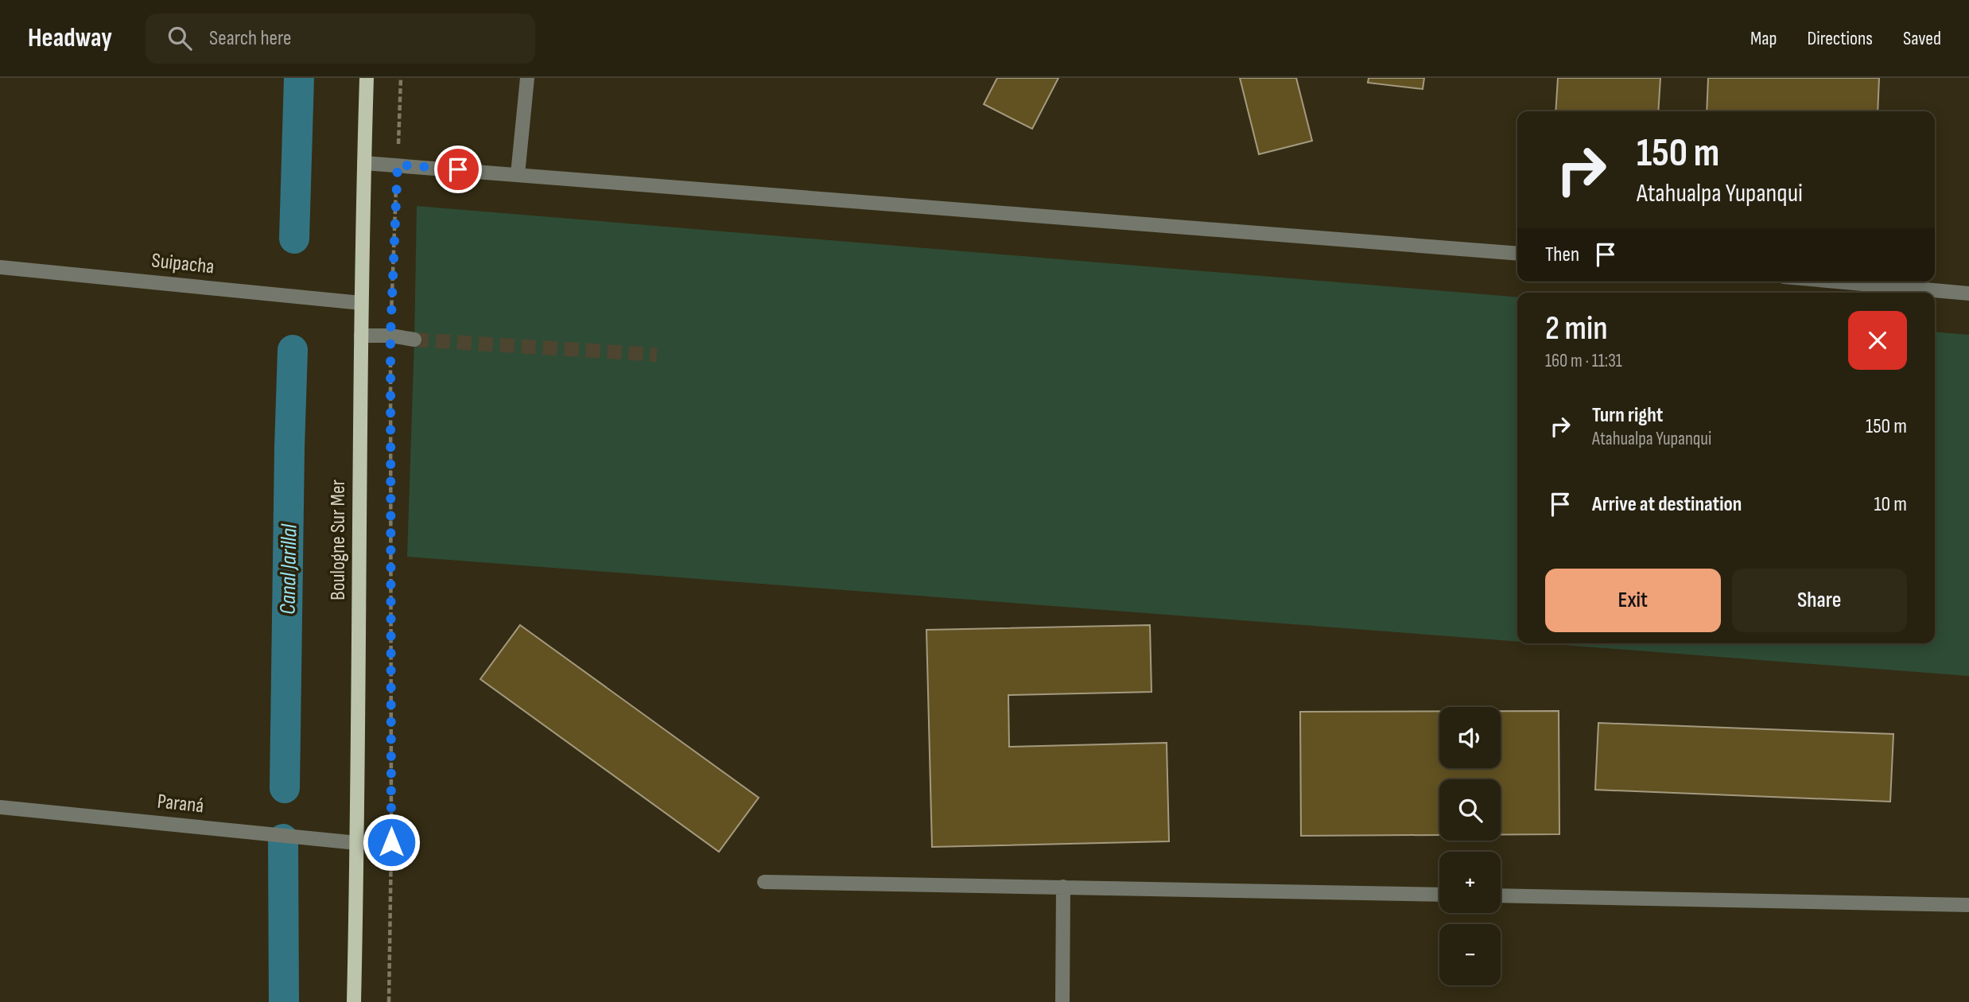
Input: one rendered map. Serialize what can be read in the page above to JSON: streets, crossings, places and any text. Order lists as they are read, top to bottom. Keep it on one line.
{"streets":{"main road":["Boulogne Sur Mer"],"street":["Suipacha","Paraná"]},"crossings":[["Suipacha","Boulogne Sur Mer"],["Boulogne Sur Mer","Paraná"]],"water":["Canal Jarillal"],"page":{"header":"Headway","search":"Search here","nav":["Map","Directions","Saved"],"turn":["150 m","Atahualpa Yupanqui"],"then":"Then","heading":["2 min","160 m · 11:31"],"list":[{"name":"Turn right","note":"Atahualpa Yupanqui","value":"150 m"},{"name":"Arrive at destination","value":"10 m"}],"buttons":["Exit","Share"],"map_buttons":["+","−"]}}
